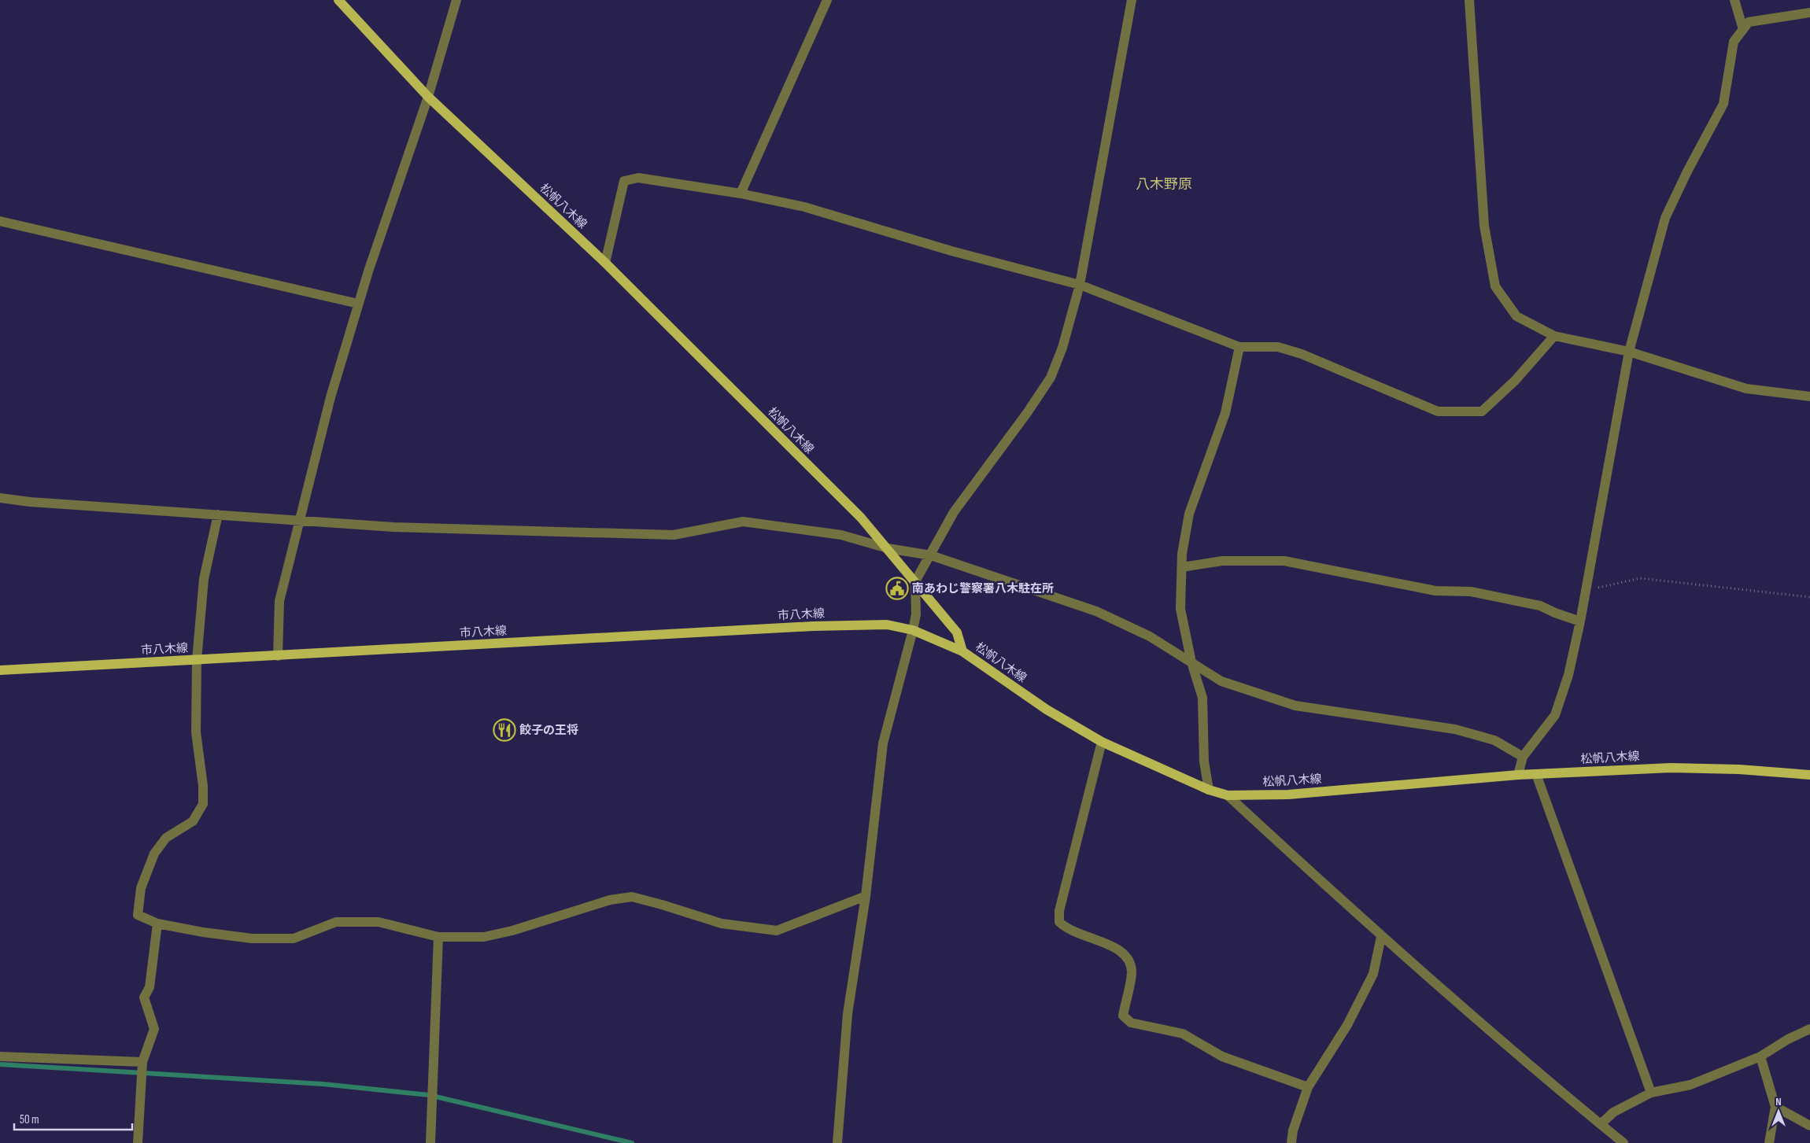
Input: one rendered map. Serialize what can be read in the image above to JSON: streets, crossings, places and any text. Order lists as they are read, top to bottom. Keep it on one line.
{"streets":{"main road":["松帆八木線","市八木線"]},"crossings":[["松帆八木線","市八木線"]],"districts":["八木野原"],"places":{"public building":["南あわじ警察署八木駐在所"],"restaurant":["餃子の王将"]},"scale_bar":"50 m","north":"top"}
